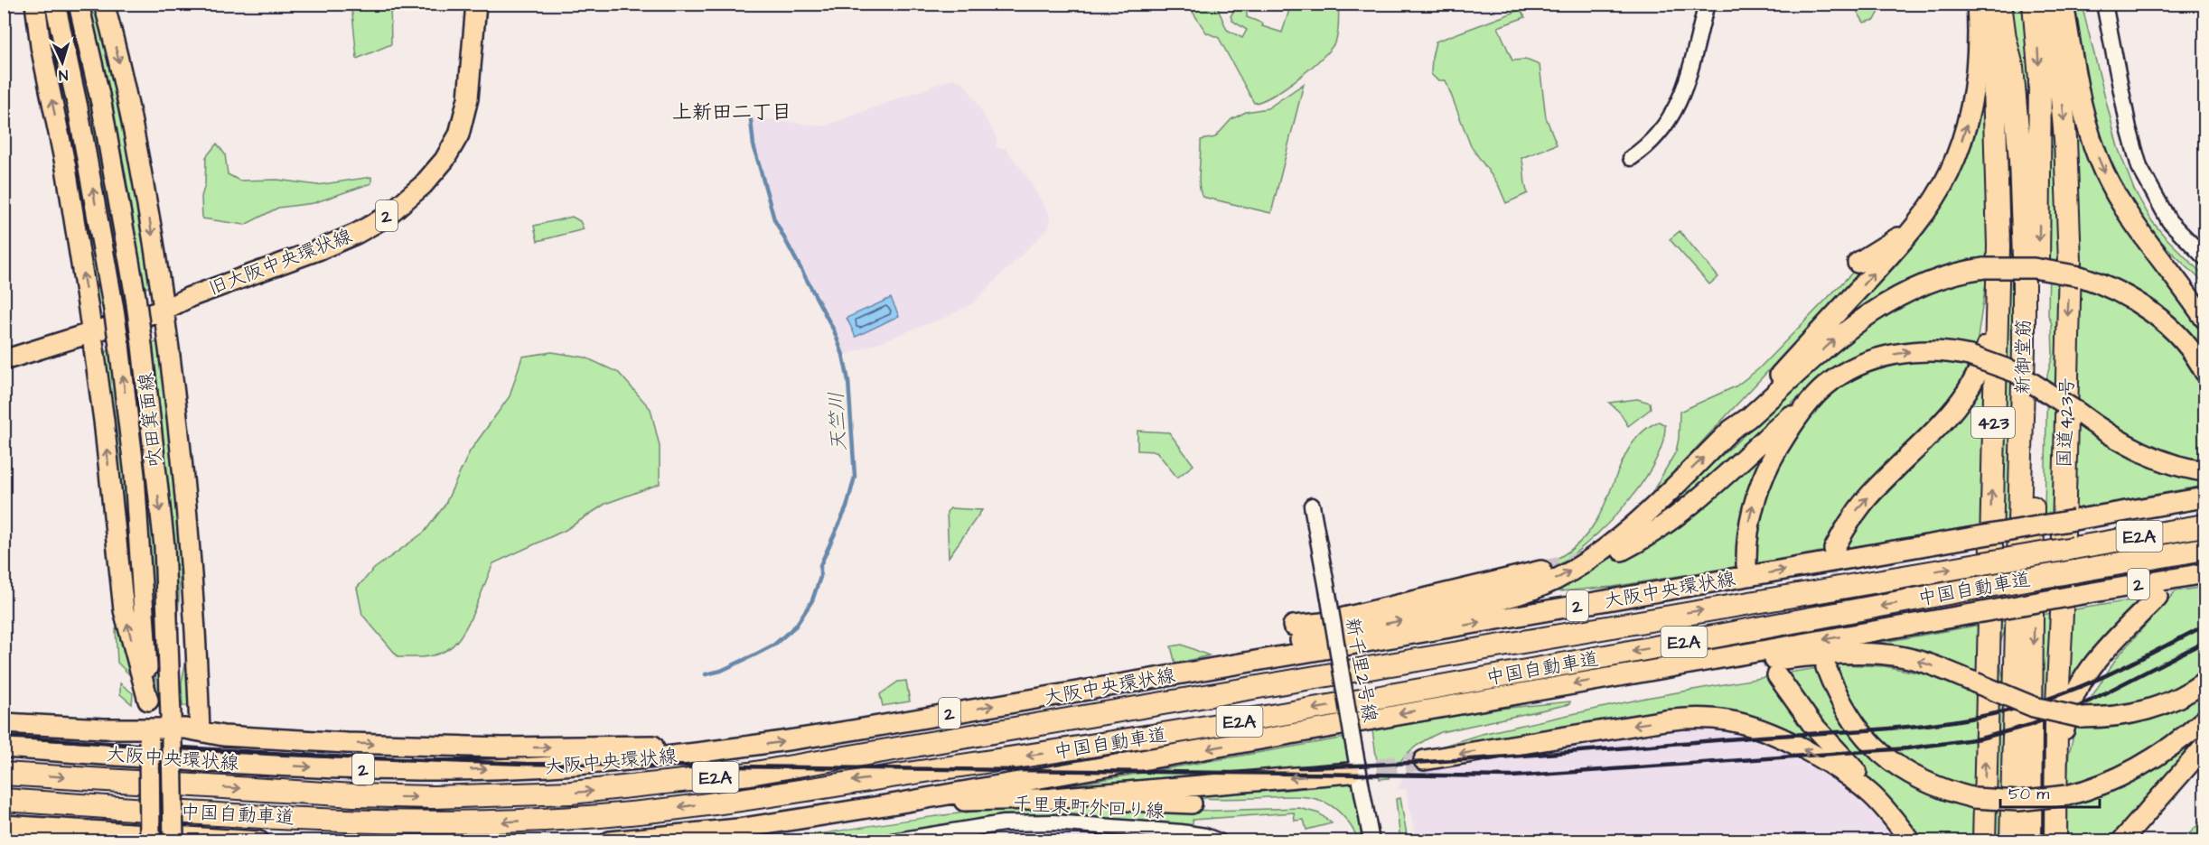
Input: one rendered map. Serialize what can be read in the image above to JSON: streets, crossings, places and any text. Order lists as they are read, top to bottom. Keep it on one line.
{"streets":{"highway":["新御堂筋","423","国道423号","E2A","中国自動車道"],"main road":["2","旧大阪中央環状線","吹田箕面線","大阪中央環状線"],"street":["新千里2号線","千里東町外回り線"]},"districts":["上新田二丁目"],"water":["天竺川"],"scale_bar":"50 m","north":"bottom"}
